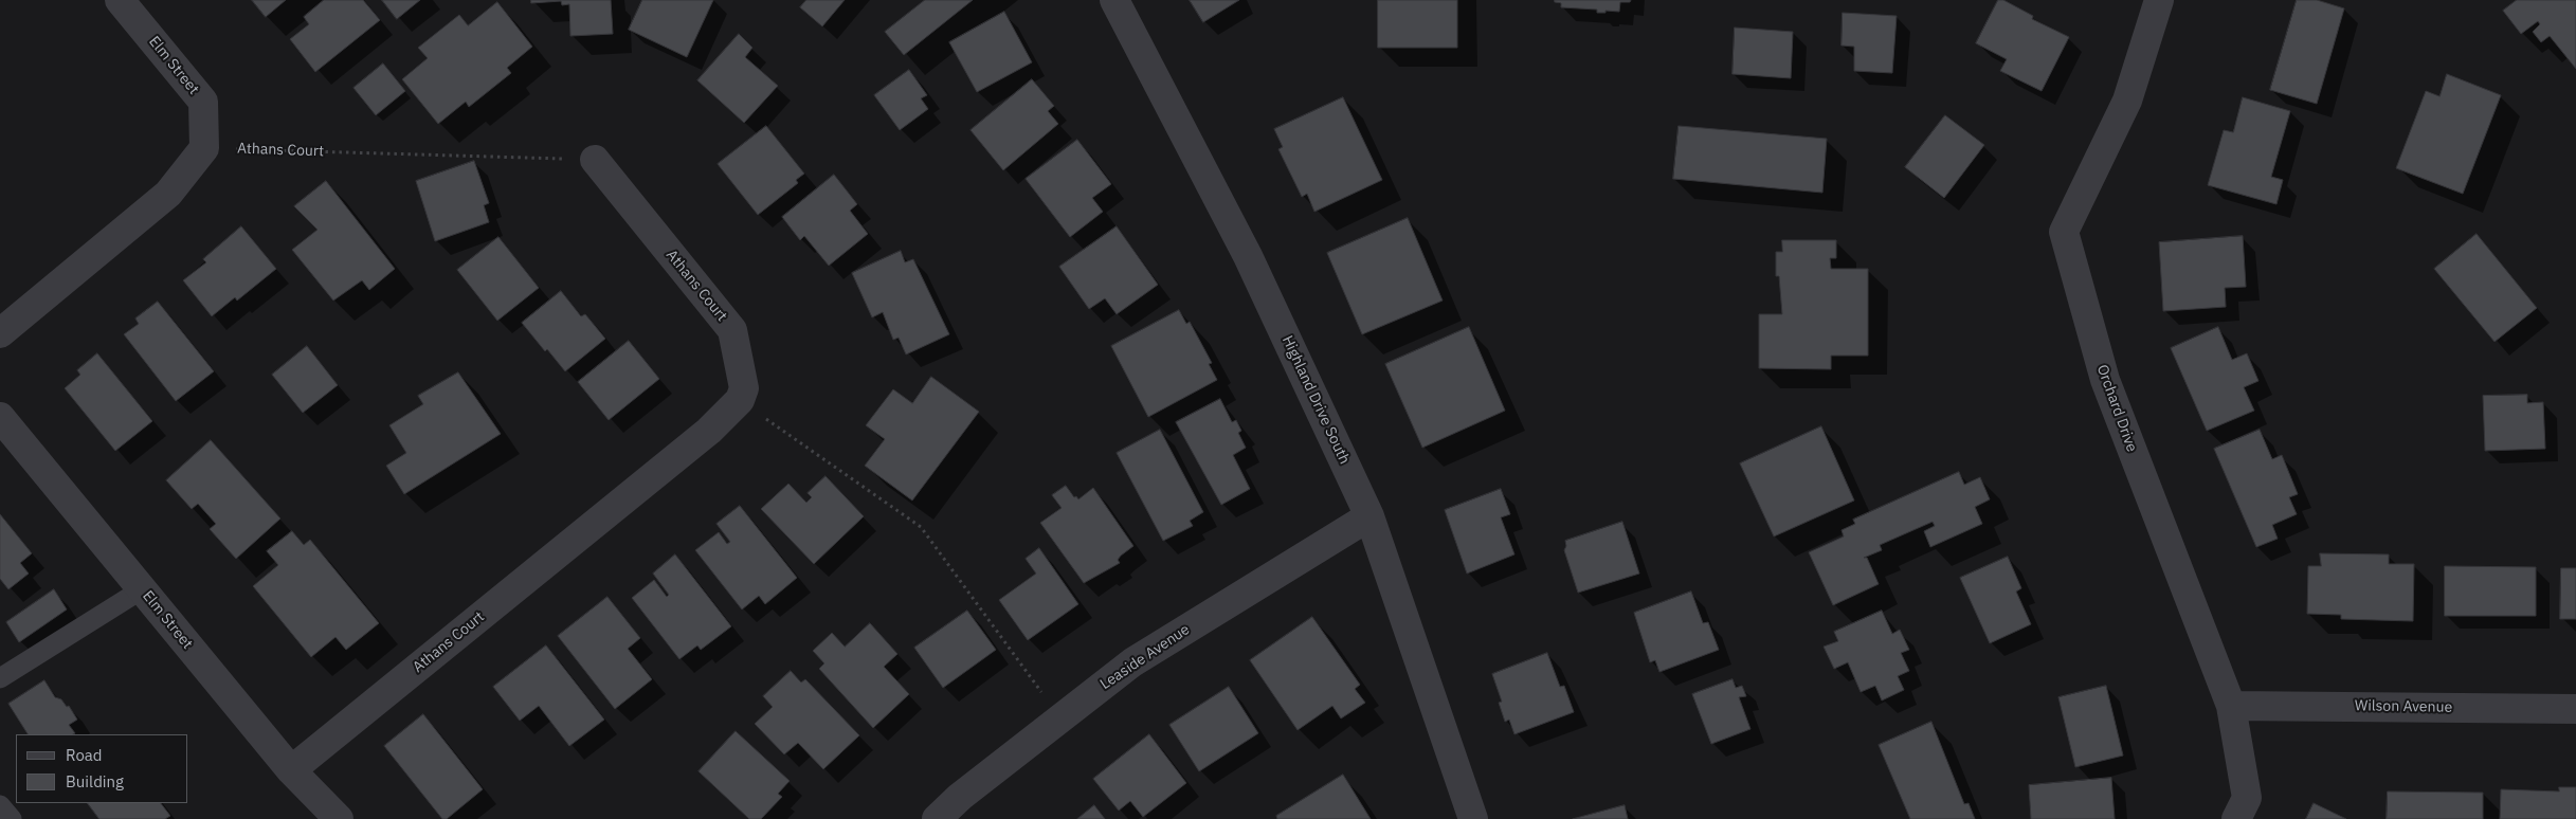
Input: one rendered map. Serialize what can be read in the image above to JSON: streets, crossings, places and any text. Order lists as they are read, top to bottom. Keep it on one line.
{"streets":{"street":["Elm Street","Athans Court","Highland Drive South","Orchard Drive","Leaside Avenue","Wilson Avenue"]},"crossings":[["Elm Street","Athans Court"],["Highland Drive South","Leaside Avenue"],["Orchard Drive","Wilson Avenue"]],"legend":["Road","Building"]}
